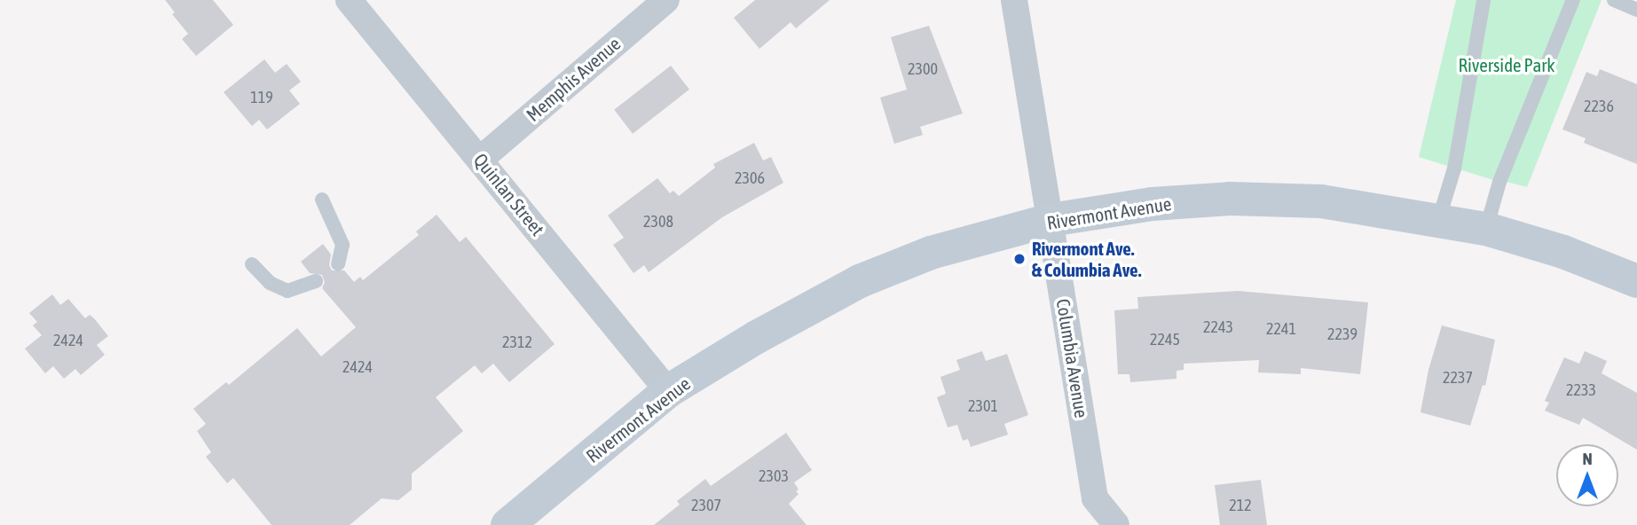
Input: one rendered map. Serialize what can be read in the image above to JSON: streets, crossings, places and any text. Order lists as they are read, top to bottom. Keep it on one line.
{"streets":{"main road":["Rivermont Avenue"],"street":["Memphis Avenue","Quinlan Street","Columbia Avenue"]},"crossings":[["Memphis Avenue","Quinlan Street"],["Quinlan Street","Rivermont Avenue"],["Rivermont Avenue","Columbia Avenue"]],"parks":["Riverside Park"],"places":["Rivermont Ave. & Columbia Ave."],"house_numbers":["2300","119","2236","2306","2308","2243","2241","2239","2245","2424","2312","2424","2237","2233","2301","2303","2307","212"],"north":"top"}
